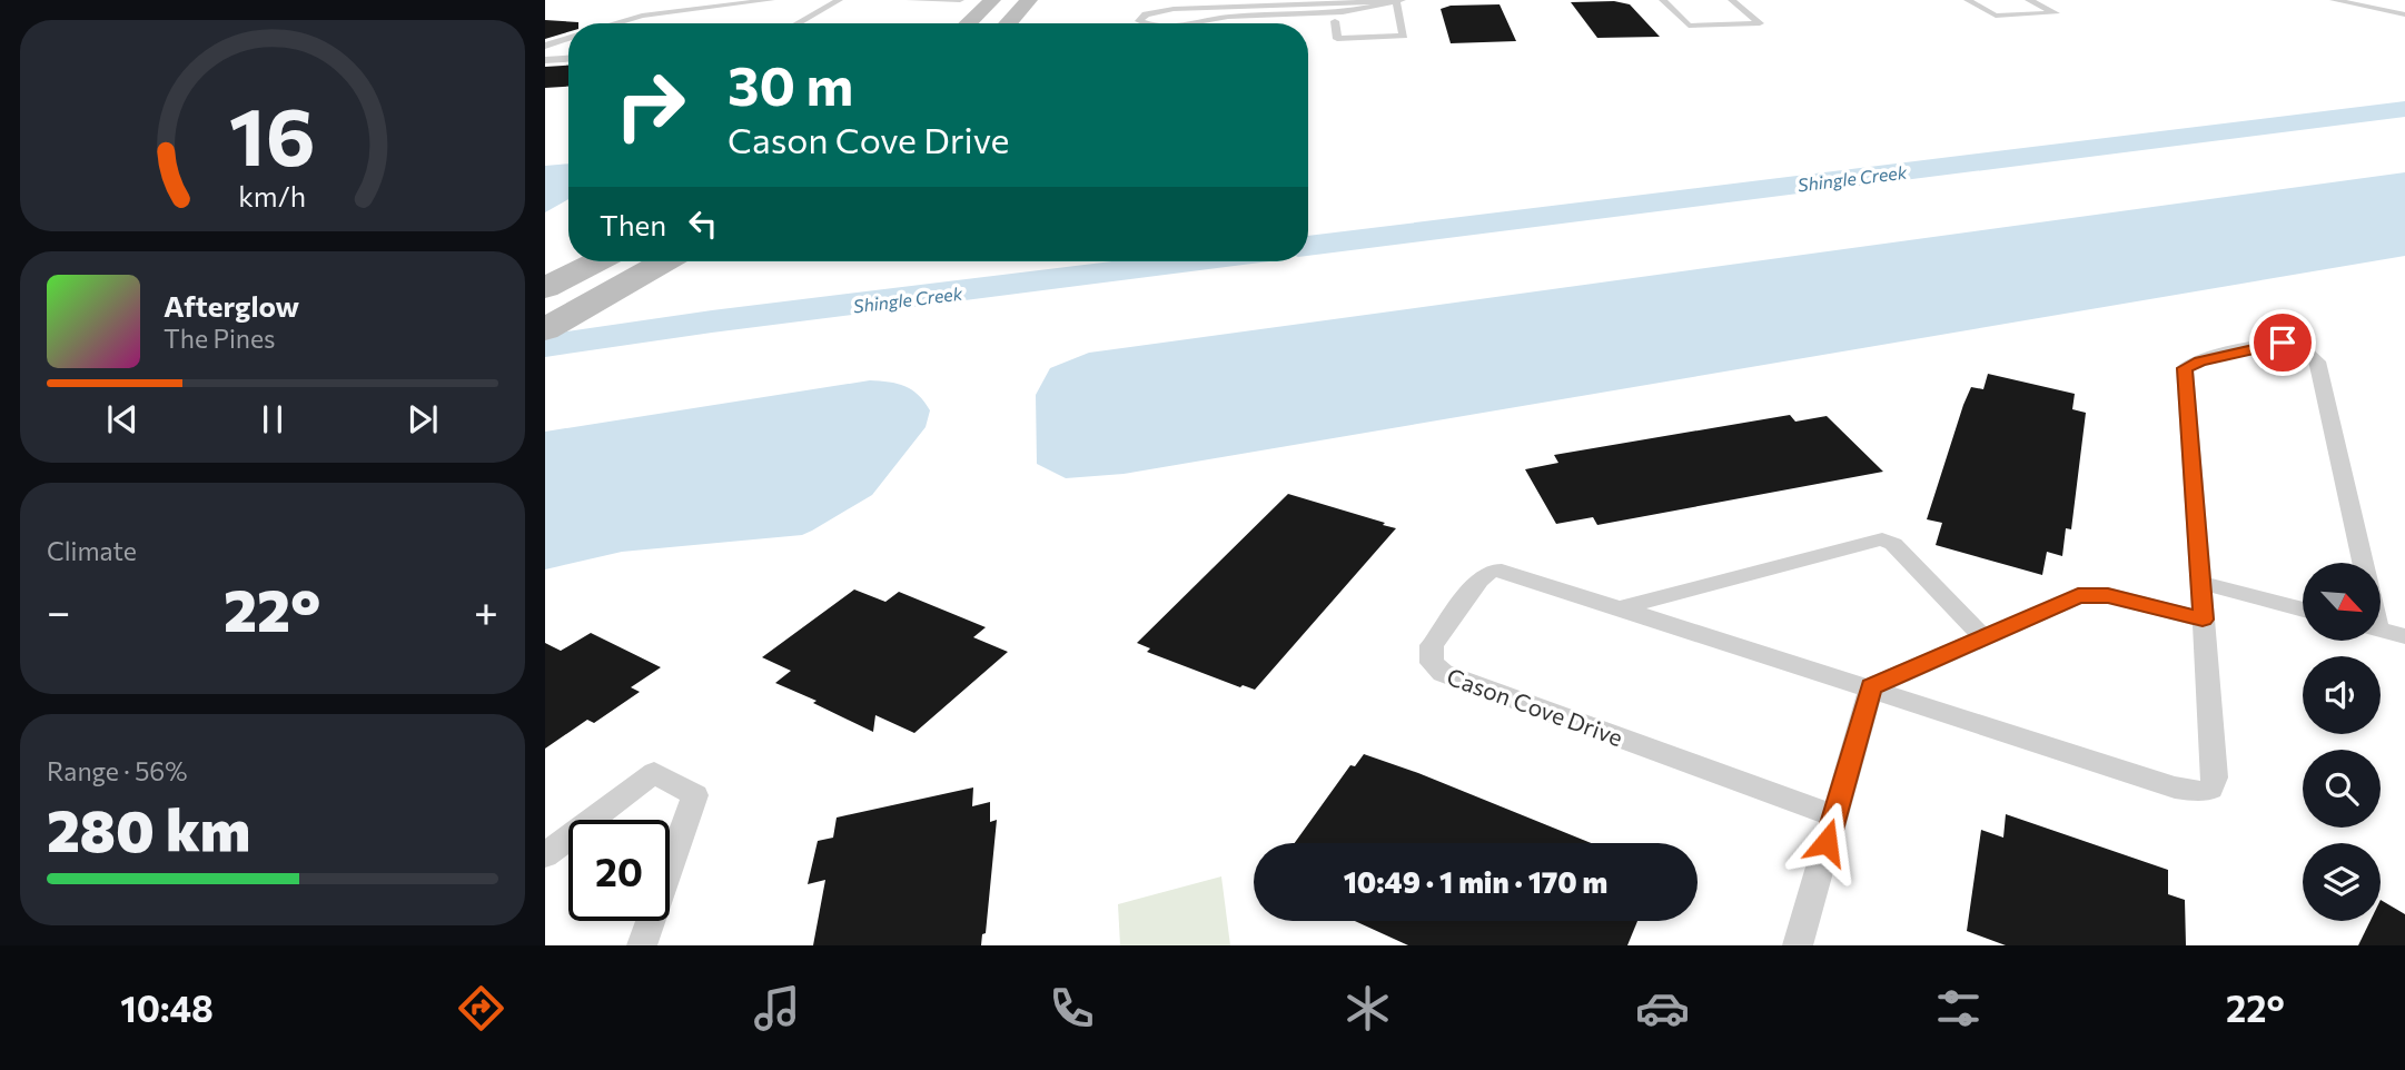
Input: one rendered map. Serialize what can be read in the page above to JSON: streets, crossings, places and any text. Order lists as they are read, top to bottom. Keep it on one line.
{"streets":{"lane":["Cason Cove Drive"]},"water":["Shingle Creek"],"north":"bottom right","page":{"turn":["30 m","Cason Cove Drive"],"then":"Then","song":["Afterglow","The Pines"],"tile":["Climate",["Range · 56%","280 km"]],"heat":["−","22°","+"],"limit":"20","trip":"10:49 · 1 min · 170 m","tabs":["10:48","22°"],"gauge":["16","km/h"]}}
